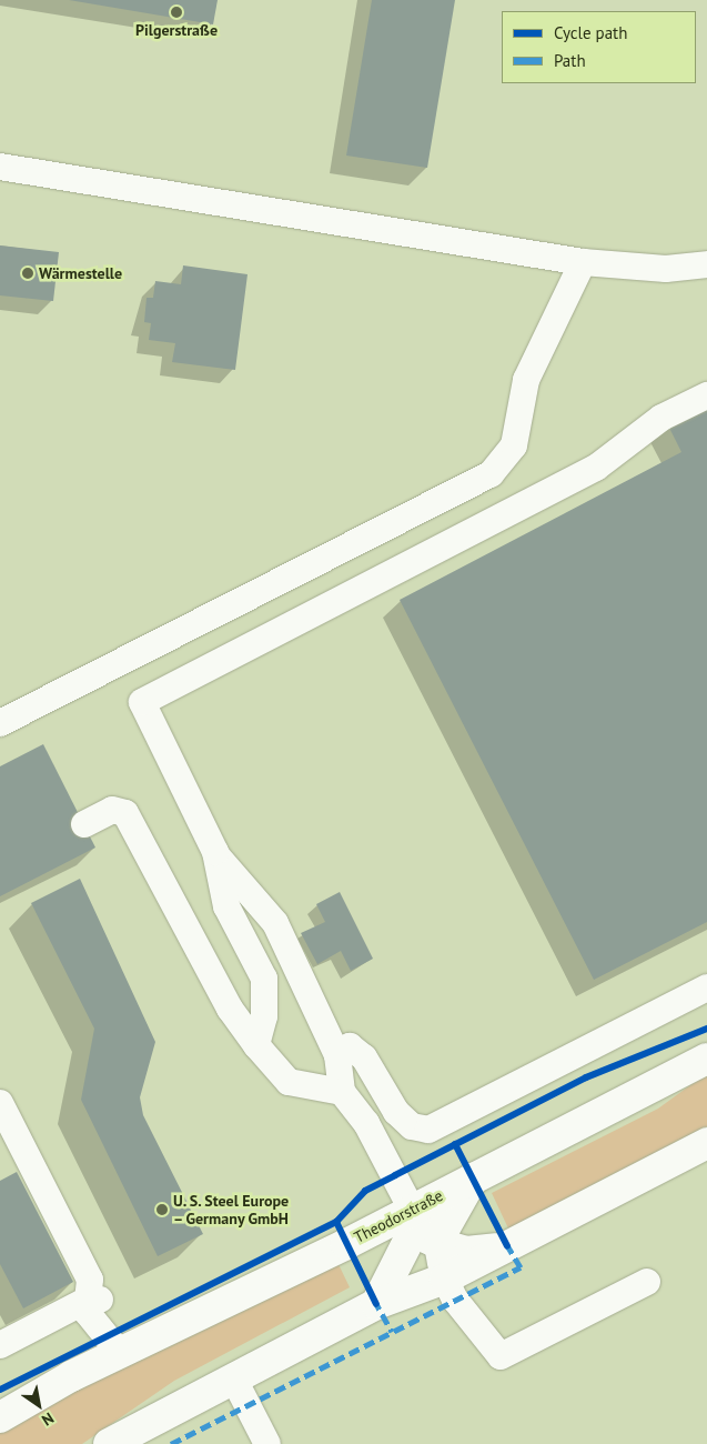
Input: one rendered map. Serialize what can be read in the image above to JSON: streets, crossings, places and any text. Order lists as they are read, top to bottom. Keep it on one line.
{"streets":{"main road":["Theodorstraße"]},"places":["Pilgerstraße","Wärmestelle","U. S. Steel Europe – Germany GmbH"],"legend":["Cycle path","Path"],"north":"bottom right"}
